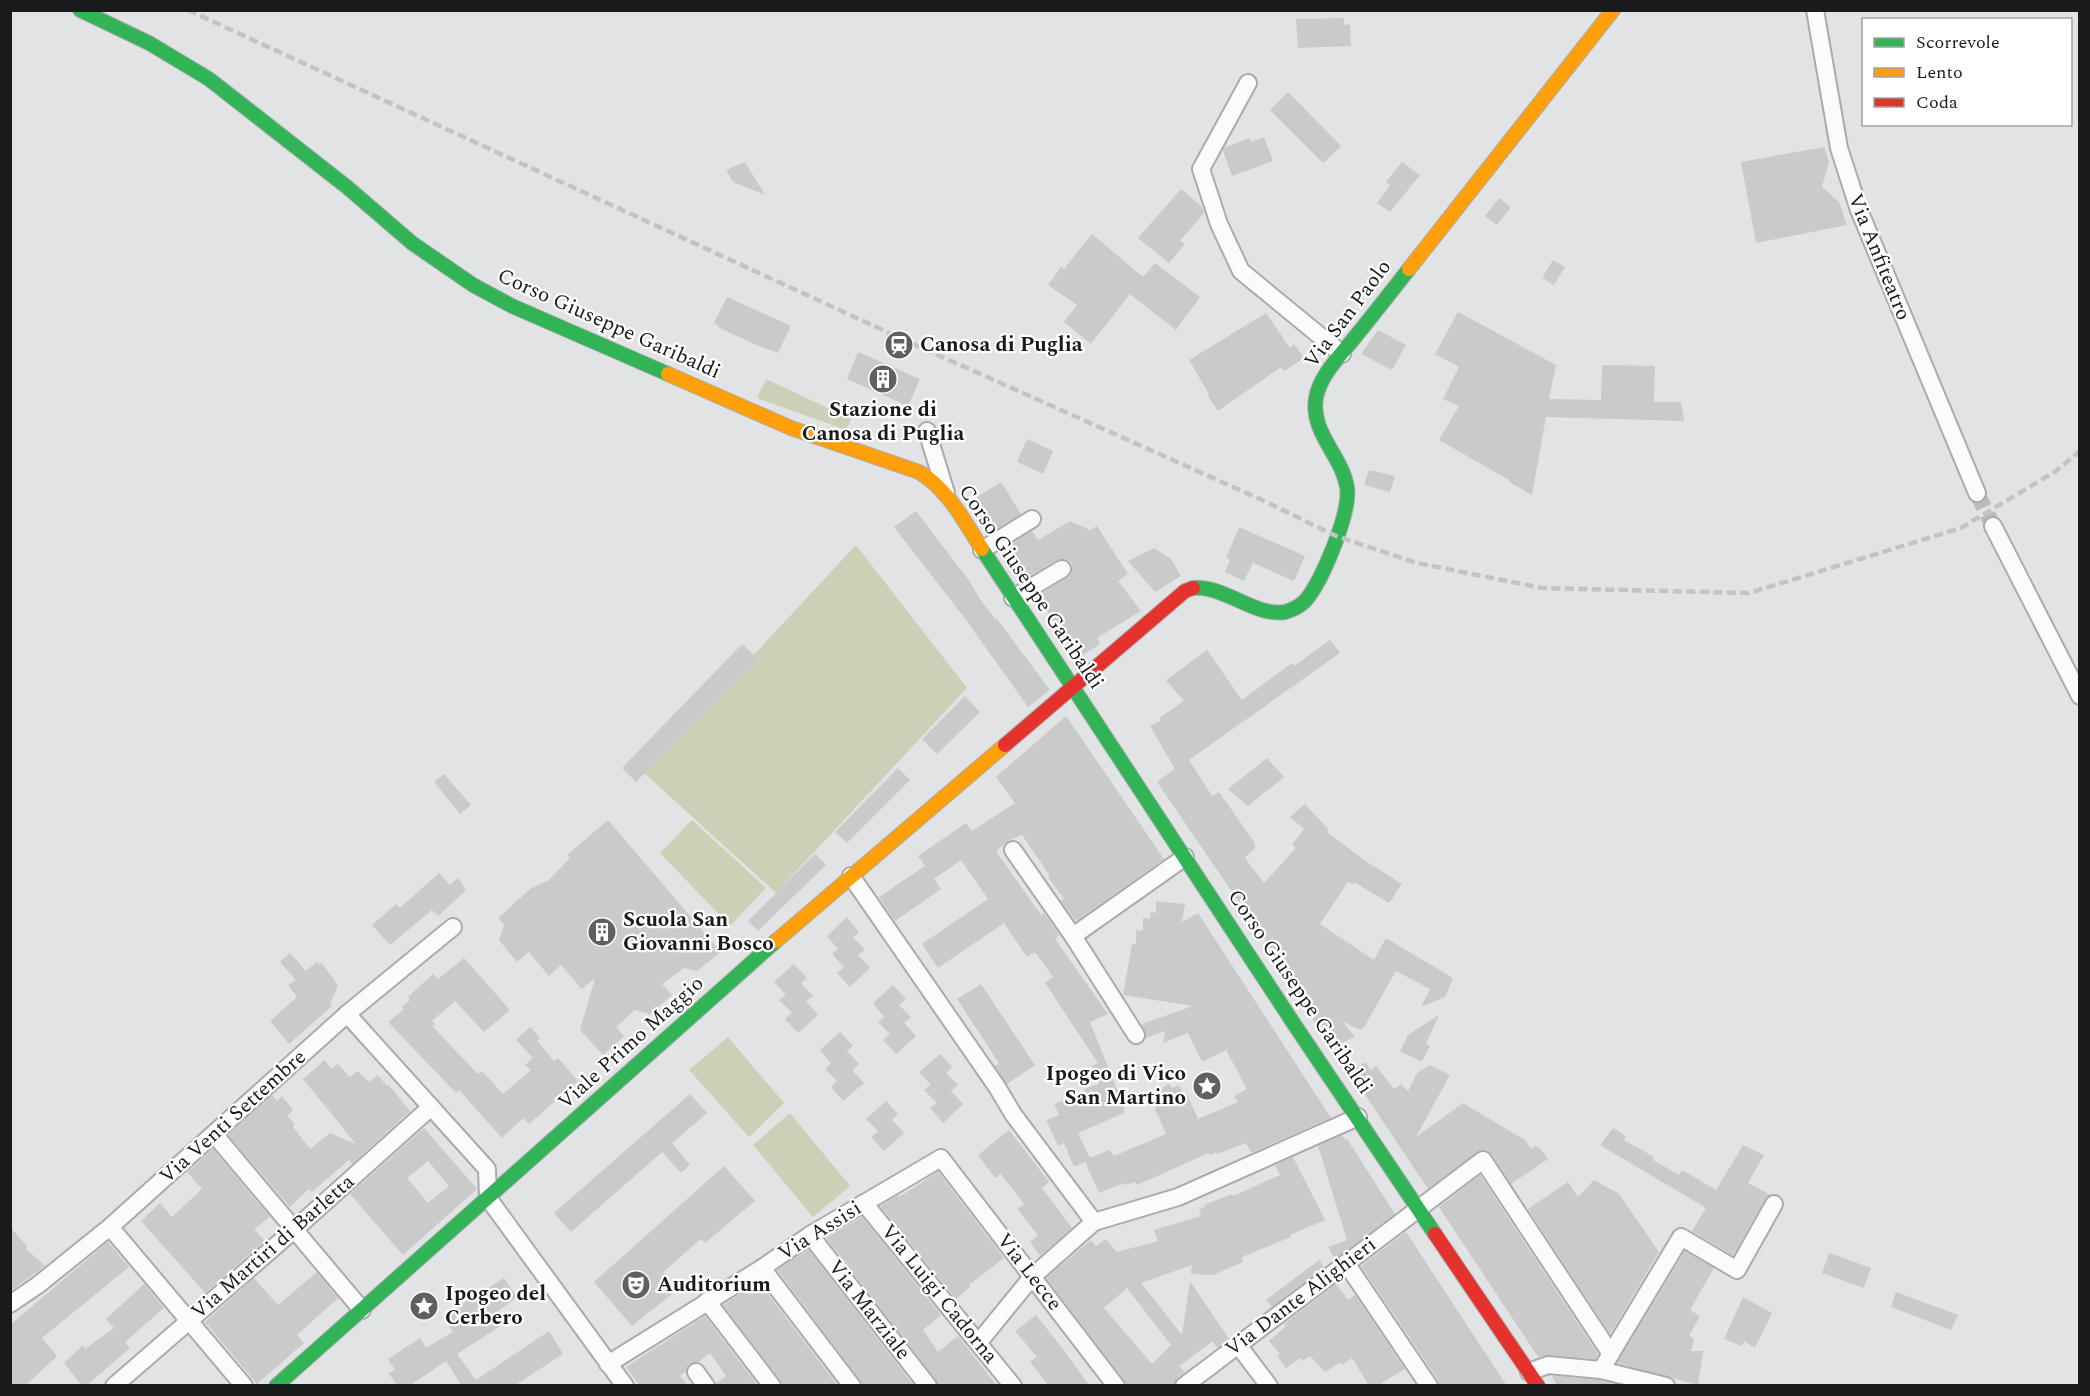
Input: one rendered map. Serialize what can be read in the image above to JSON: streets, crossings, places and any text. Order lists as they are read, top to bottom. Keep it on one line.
{"streets":{"street":["Via Anfiteatro","Via San Paolo","Corso Giuseppe Garibaldi","Viale Primo Maggio","Via Venti Settembre","Via Assisi","Via Martiri di Barletta","Via Lecce","Via Luigi Cadorna","Via Dante Alighieri","Via Marziale"]},"crossings":[["Via San Paolo","Corso Giuseppe Garibaldi"],["Via San Paolo","Viale Primo Maggio"],["Corso Giuseppe Garibaldi","Viale Primo Maggio"],["Corso Giuseppe Garibaldi","Via Dante Alighieri"],["Via Assisi","Via Lecce"],["Via Assisi","Via Luigi Cadorna"],["Via Assisi","Via Marziale"]],"places":{"station":["Canosa di Puglia"],"building":["Stazione di Canosa di Puglia","Scuola San Giovanni Bosco"],"place":["Ipogeo di Vico San Martino","Ipogeo del Cerbero"],"theatre":["Auditorium"]},"legend":["Scorrevole","Lento","Coda"]}
